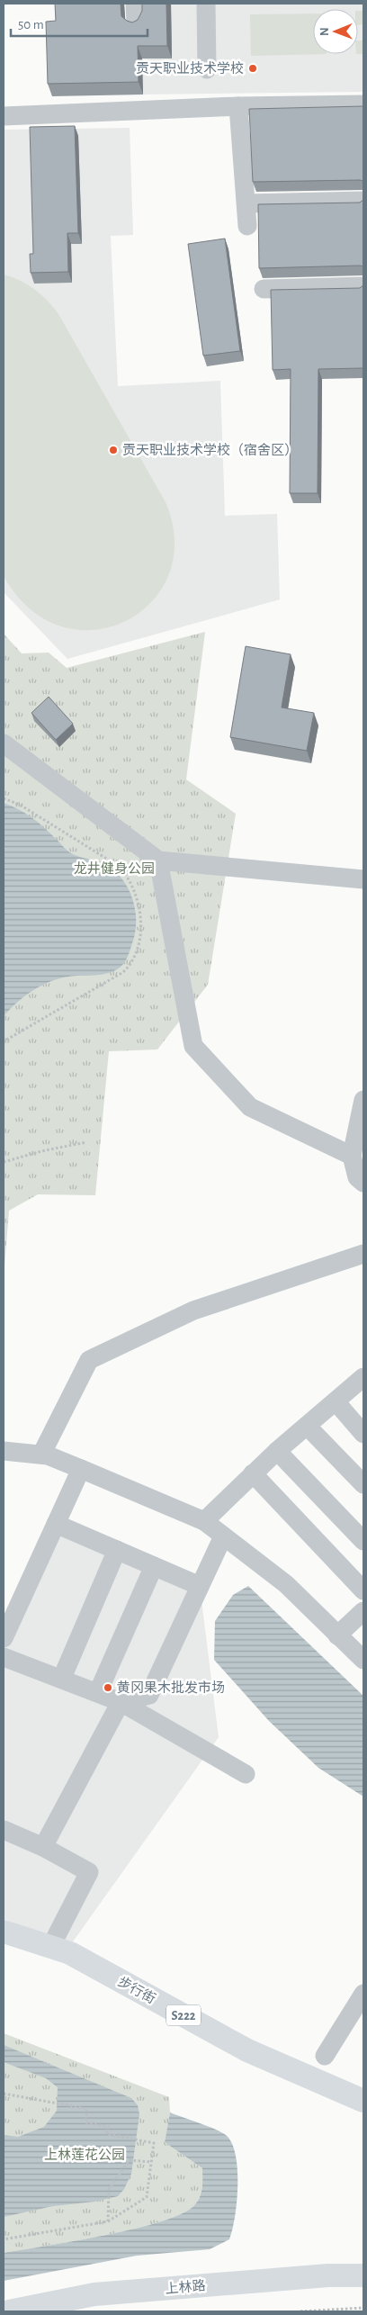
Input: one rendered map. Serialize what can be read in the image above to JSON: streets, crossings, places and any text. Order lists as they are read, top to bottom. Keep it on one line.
{"streets":{"main road":["步行街","S222","上林路"]},"parks":["龙井健身公园","上林莲花公园"],"places":["贡天职业技术学校","贡天职业技术学校（宿舍区）","黄冈果木批发市场"],"scale_bar":"50 m","north":"left"}
